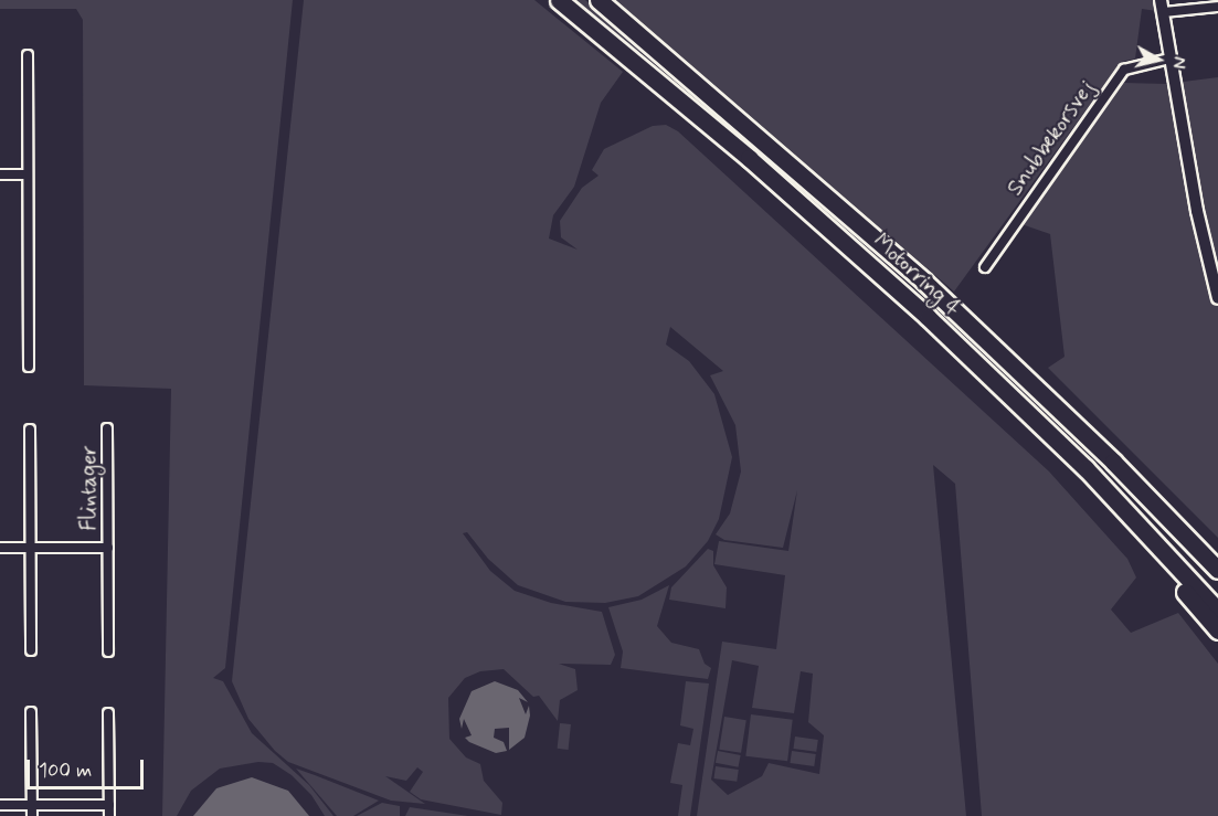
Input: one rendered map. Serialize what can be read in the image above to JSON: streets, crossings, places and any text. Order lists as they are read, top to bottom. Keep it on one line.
{"streets":{"highway":["Motorring 4"],"street":["Snubbekorsvej","Flintager"]},"scale_bar":"100 m","north":"right"}
